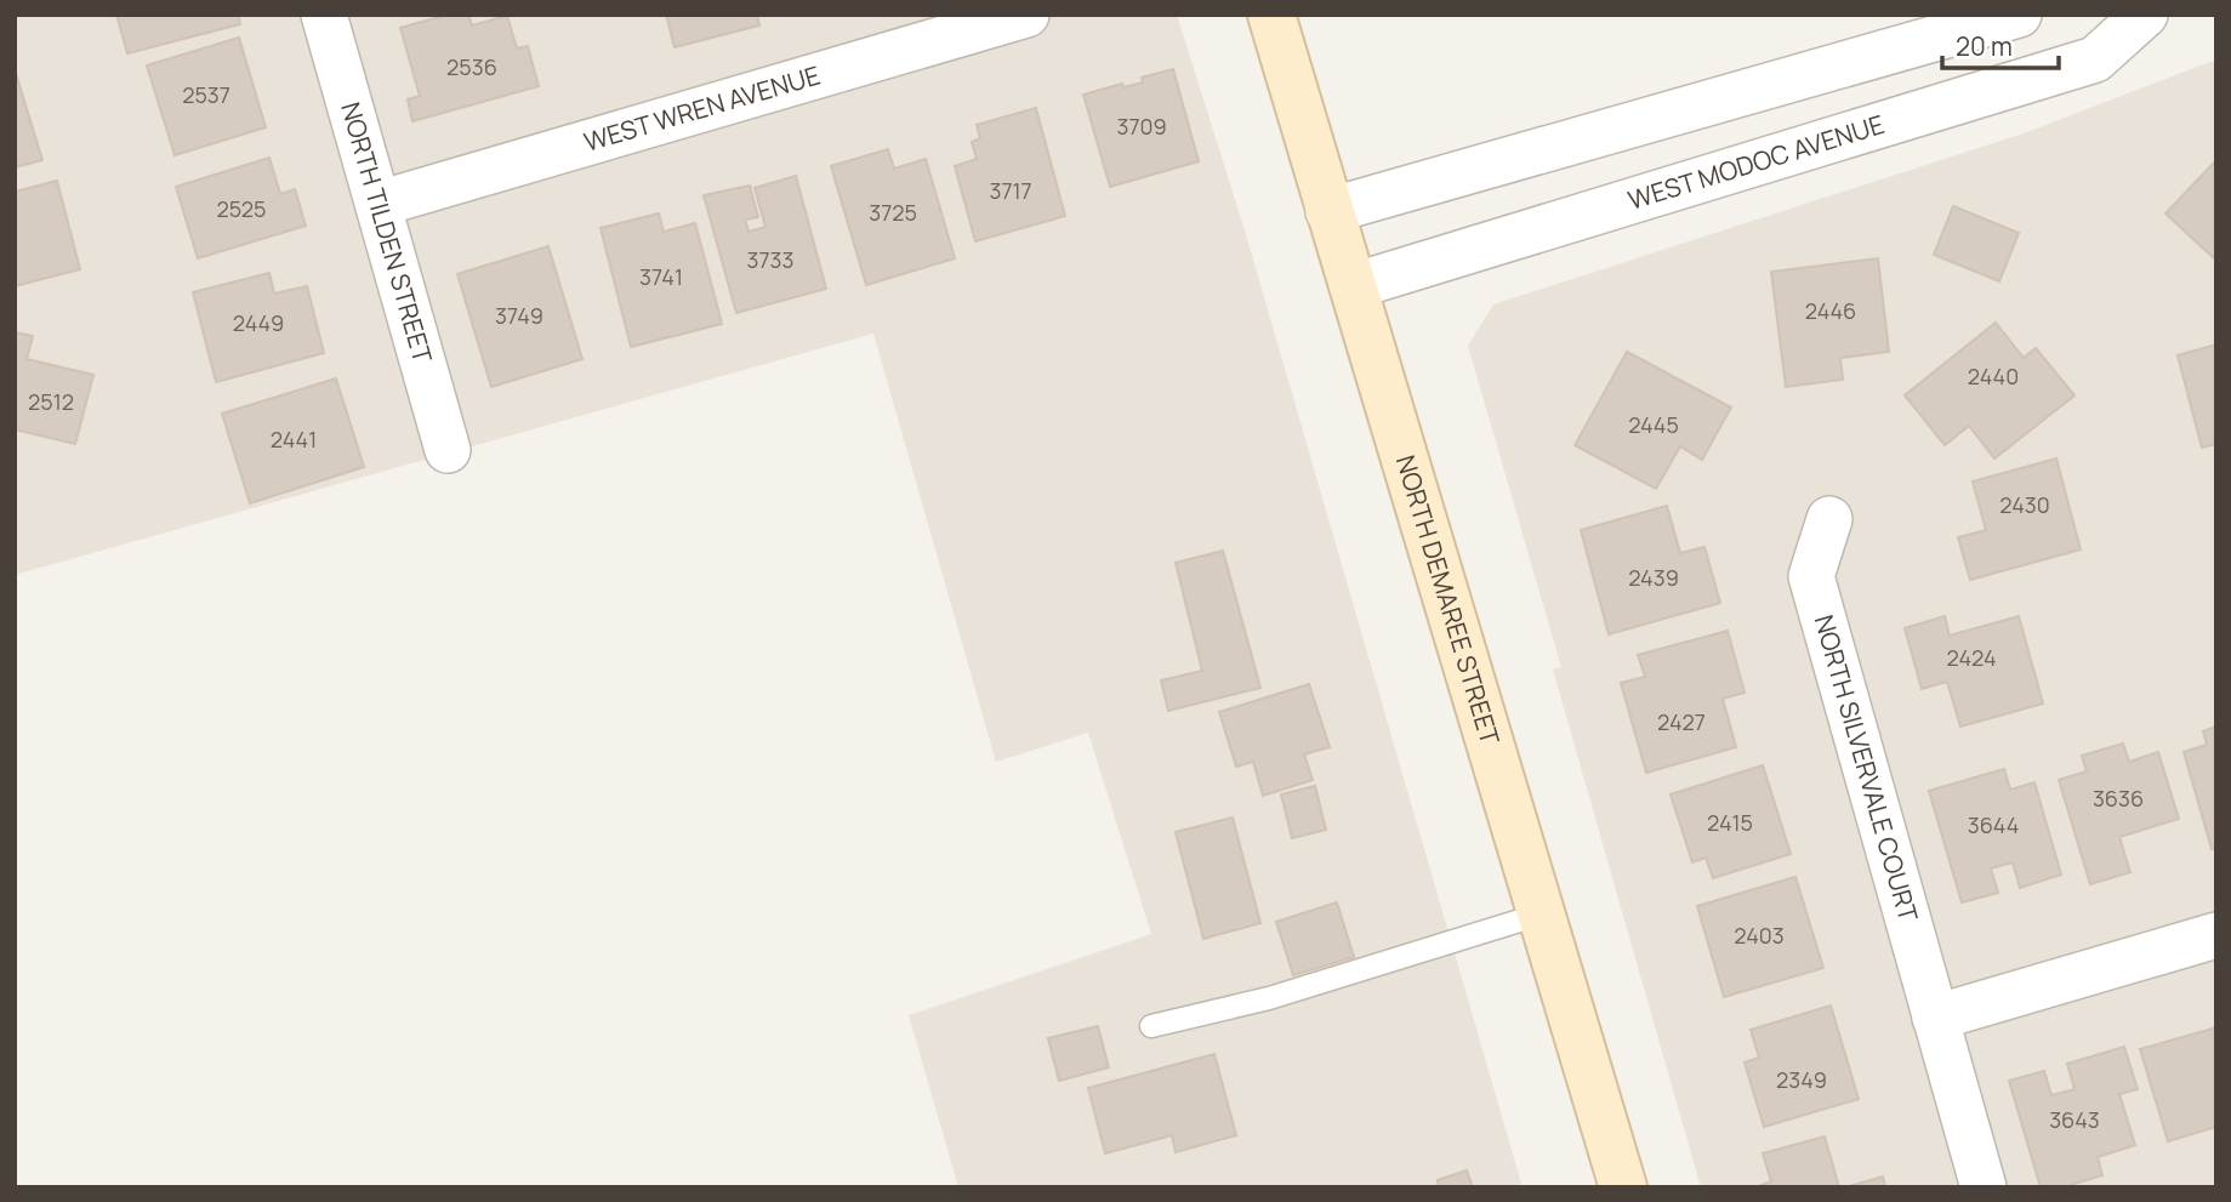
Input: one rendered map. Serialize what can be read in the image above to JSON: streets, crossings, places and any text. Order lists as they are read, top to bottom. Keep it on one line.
{"streets":{"main road":["NORTH DEMAREE STREET"],"street":["WEST WREN AVENUE","WEST MODOC AVENUE","NORTH TILDEN STREET","NORTH SILVERVALE COURT"]},"crossings":[["WEST WREN AVENUE","NORTH TILDEN STREET"],["WEST MODOC AVENUE","NORTH DEMAREE STREET"]],"house_numbers":["2536","2537","3709","3717","2525","3725","3733","3741","2446","3749","2449","2440","2512","2445","2441","2430","2439","2424","2427","3636","2415","3644","2403","2349","3643"],"scale_bar":"20 m"}
